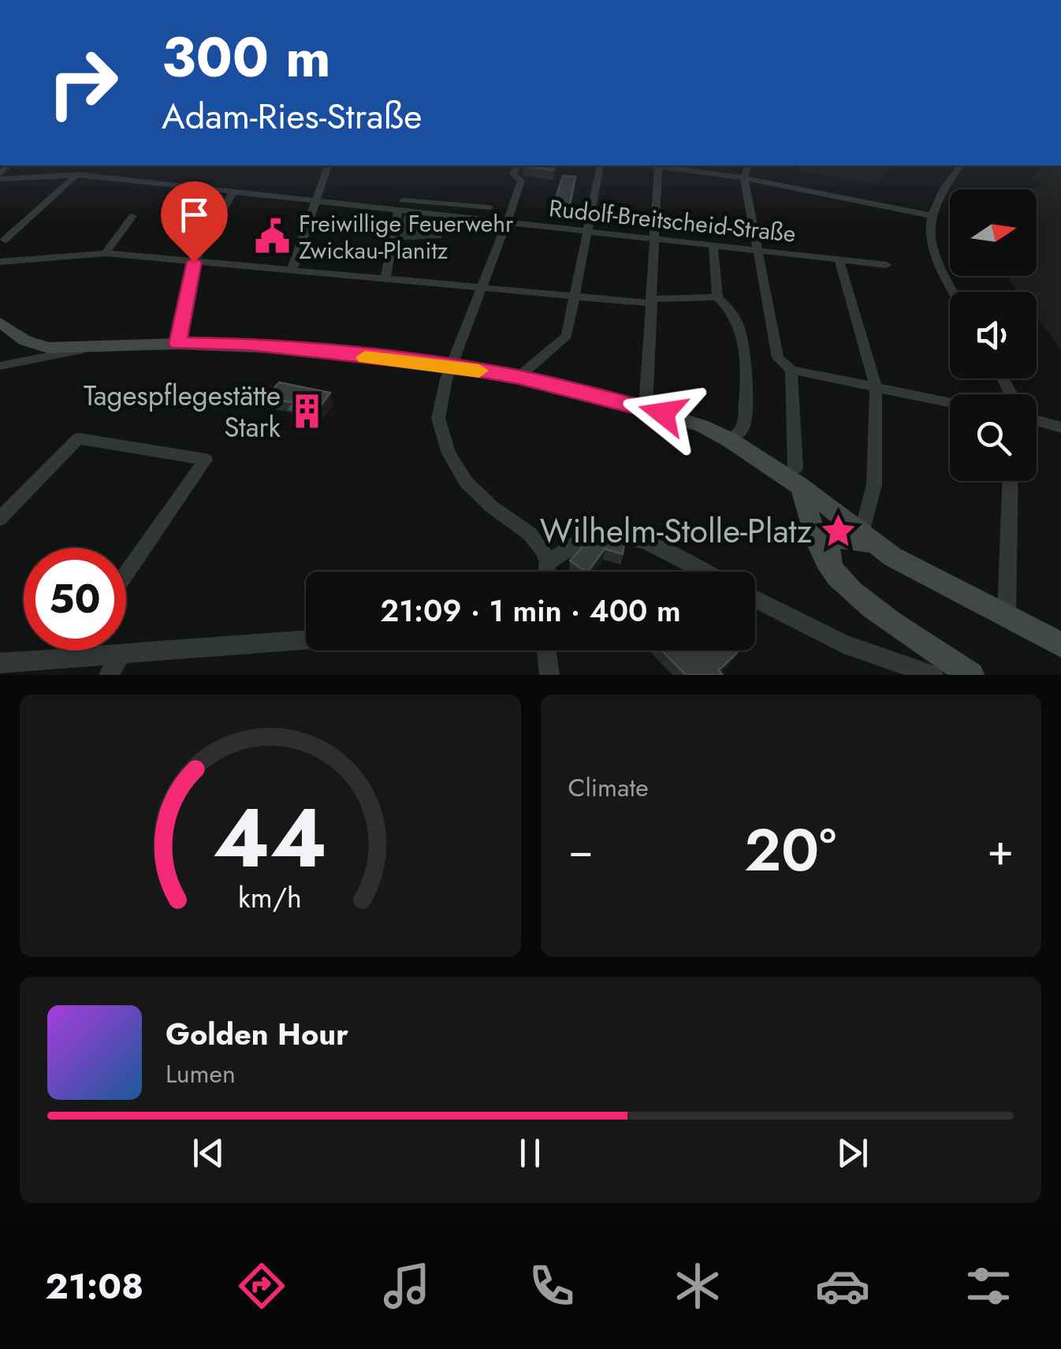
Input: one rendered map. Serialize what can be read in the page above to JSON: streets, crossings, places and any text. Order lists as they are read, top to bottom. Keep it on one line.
{"streets":{"street":["Rudolf-Breitscheid-Straße"]},"places":{"public building":["Freiwillige Feuerwehr Zwickau-Planitz"],"building":["Tagespflegestätte Stark"],"place":["Wilhelm-Stolle-Platz"]},"north":"right","page":{"turn":["300 m","Adam-Ries-Straße"],"limit":"50","trip":"21:09 · 1 min · 400 m","tile":"Climate","heat":["−","20°","+"],"song":["Golden Hour","Lumen"],"tabs":"21:08","gauge":["44","km/h"]}}
